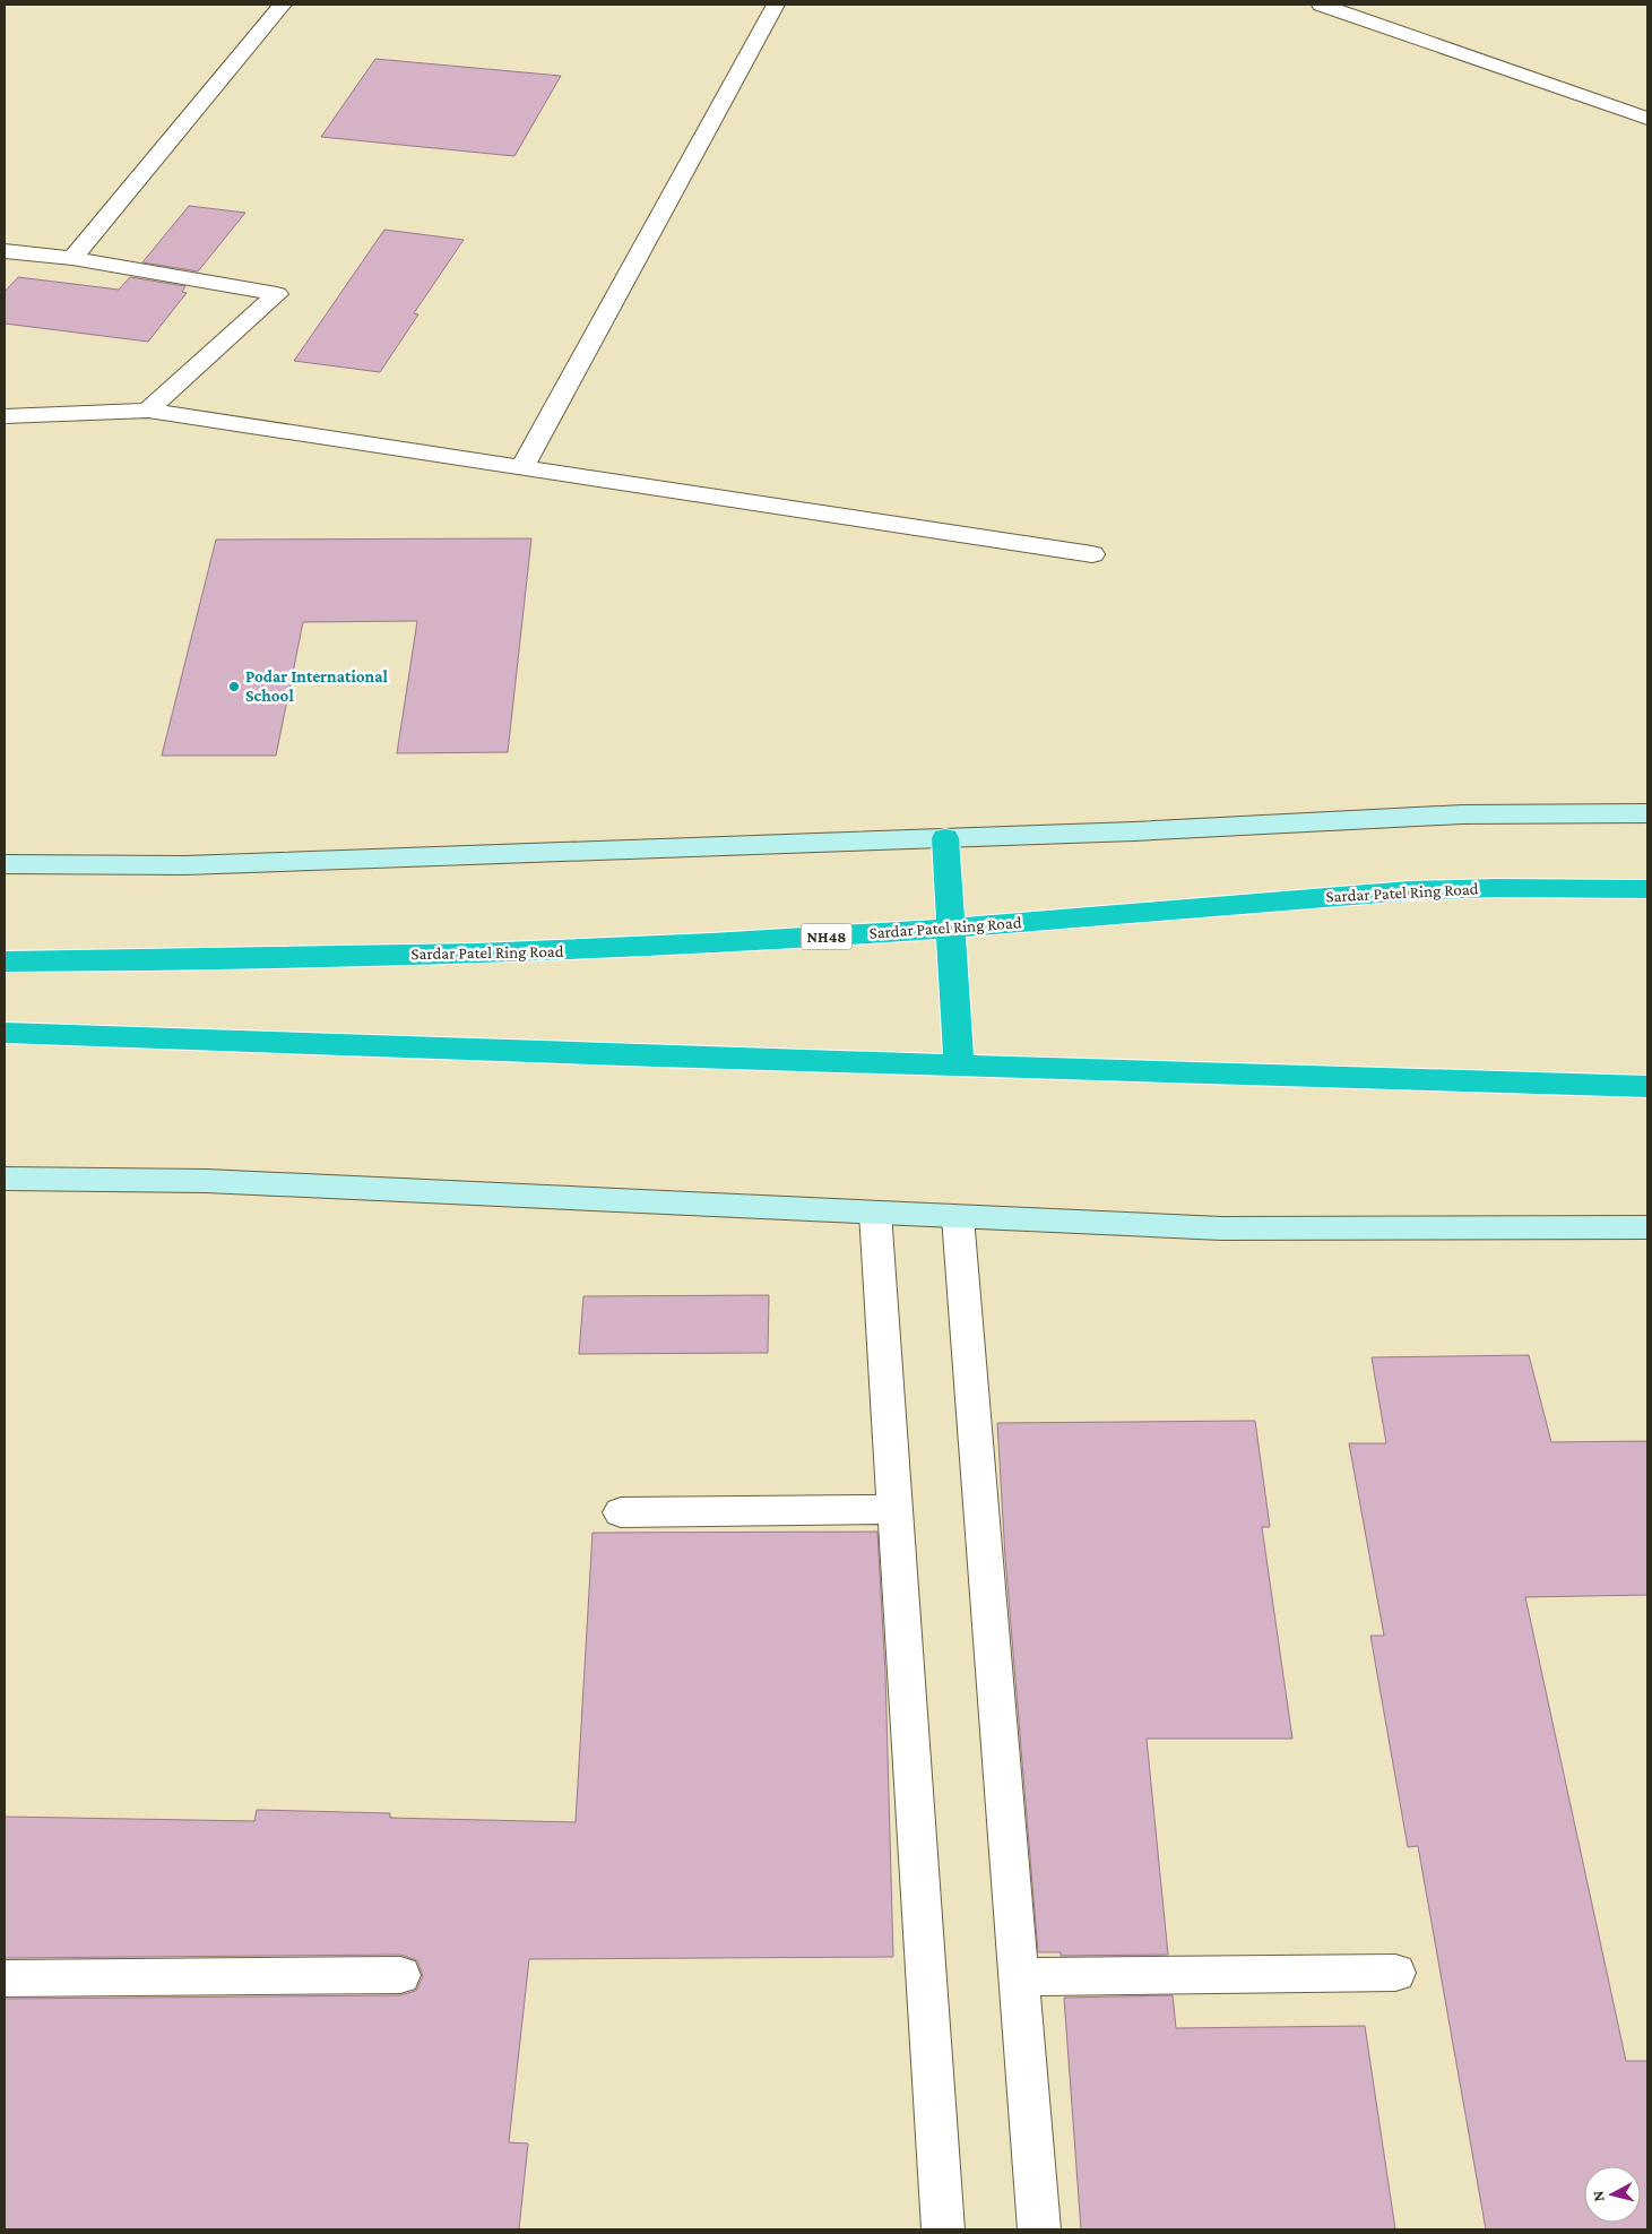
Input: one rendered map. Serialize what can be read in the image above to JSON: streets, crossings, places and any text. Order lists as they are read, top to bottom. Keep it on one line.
{"streets":{"highway":["Sardar Patel Ring Road","NH48"]},"places":["Podar International School"],"north":"left"}
